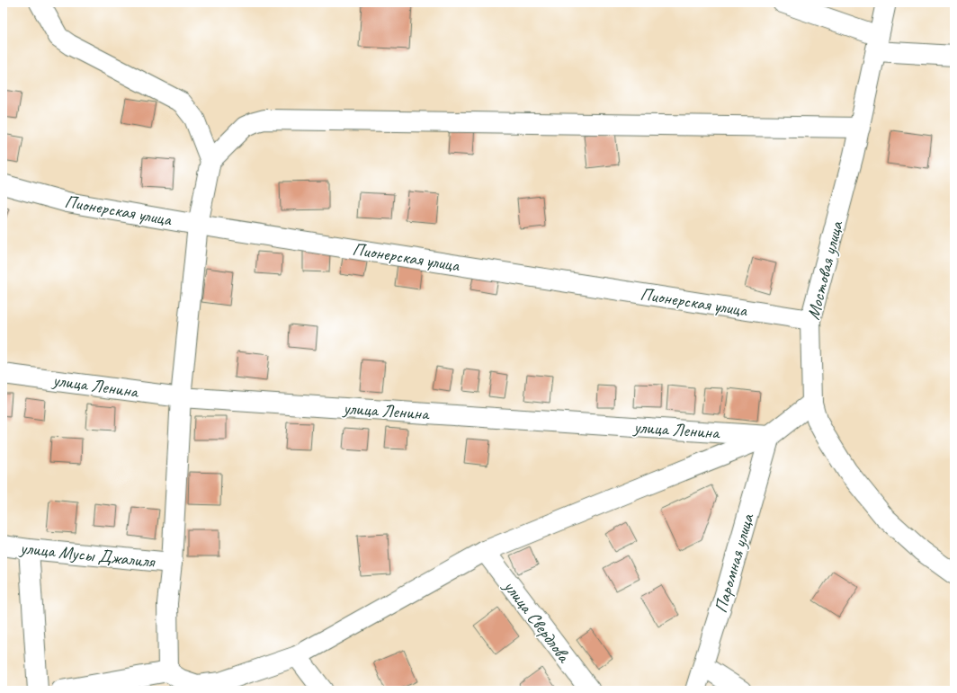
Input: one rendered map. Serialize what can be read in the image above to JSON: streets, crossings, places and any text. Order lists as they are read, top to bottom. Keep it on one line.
{"streets":{"street":["Пионерская улица","Мостовая улица","улица Ленина","улица Мусы Джалиля","Паромная улица","улица Свердлова"]},"crossings":[["Пионерская улица","Мостовая улица"],["улица Ленина","Паромная улица"]]}
